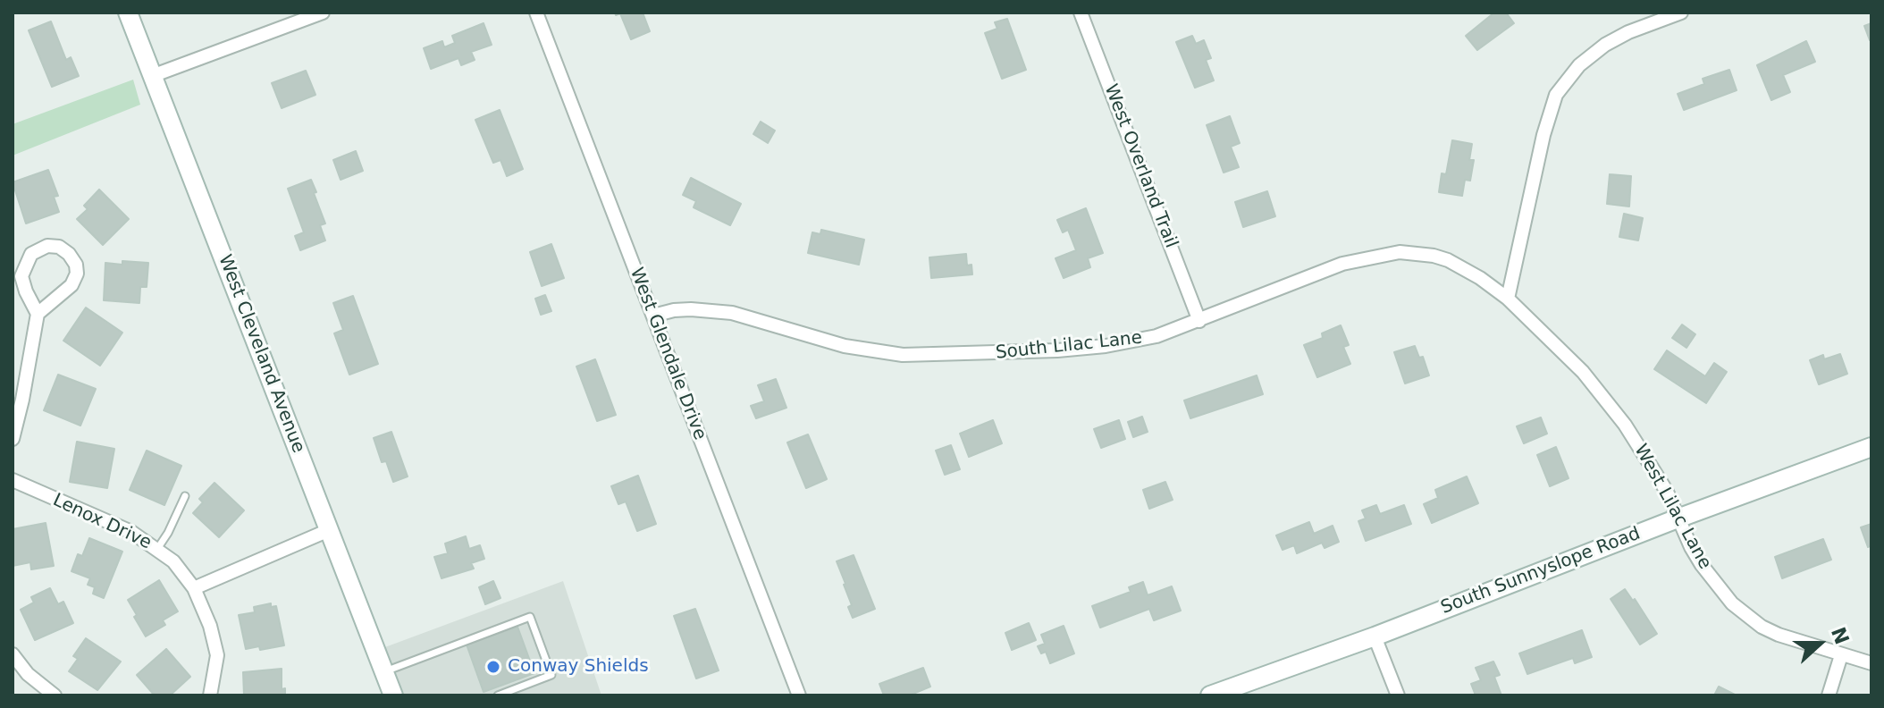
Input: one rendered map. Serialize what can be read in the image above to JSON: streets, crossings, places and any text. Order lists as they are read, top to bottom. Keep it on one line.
{"streets":{"main road":["West Cleveland Avenue","South Sunnyslope Road"],"street":["West Overland Trail","South Lilac Lane","West Glendale Drive","West Lilac Lane","Lenox Drive"]},"crossings":[["West Overland Trail","South Lilac Lane"],["South Lilac Lane","West Glendale Drive"],["South Lilac Lane","West Lilac Lane"],["West Lilac Lane","South Sunnyslope Road"]],"places":["Conway Shields"],"north":"right"}
